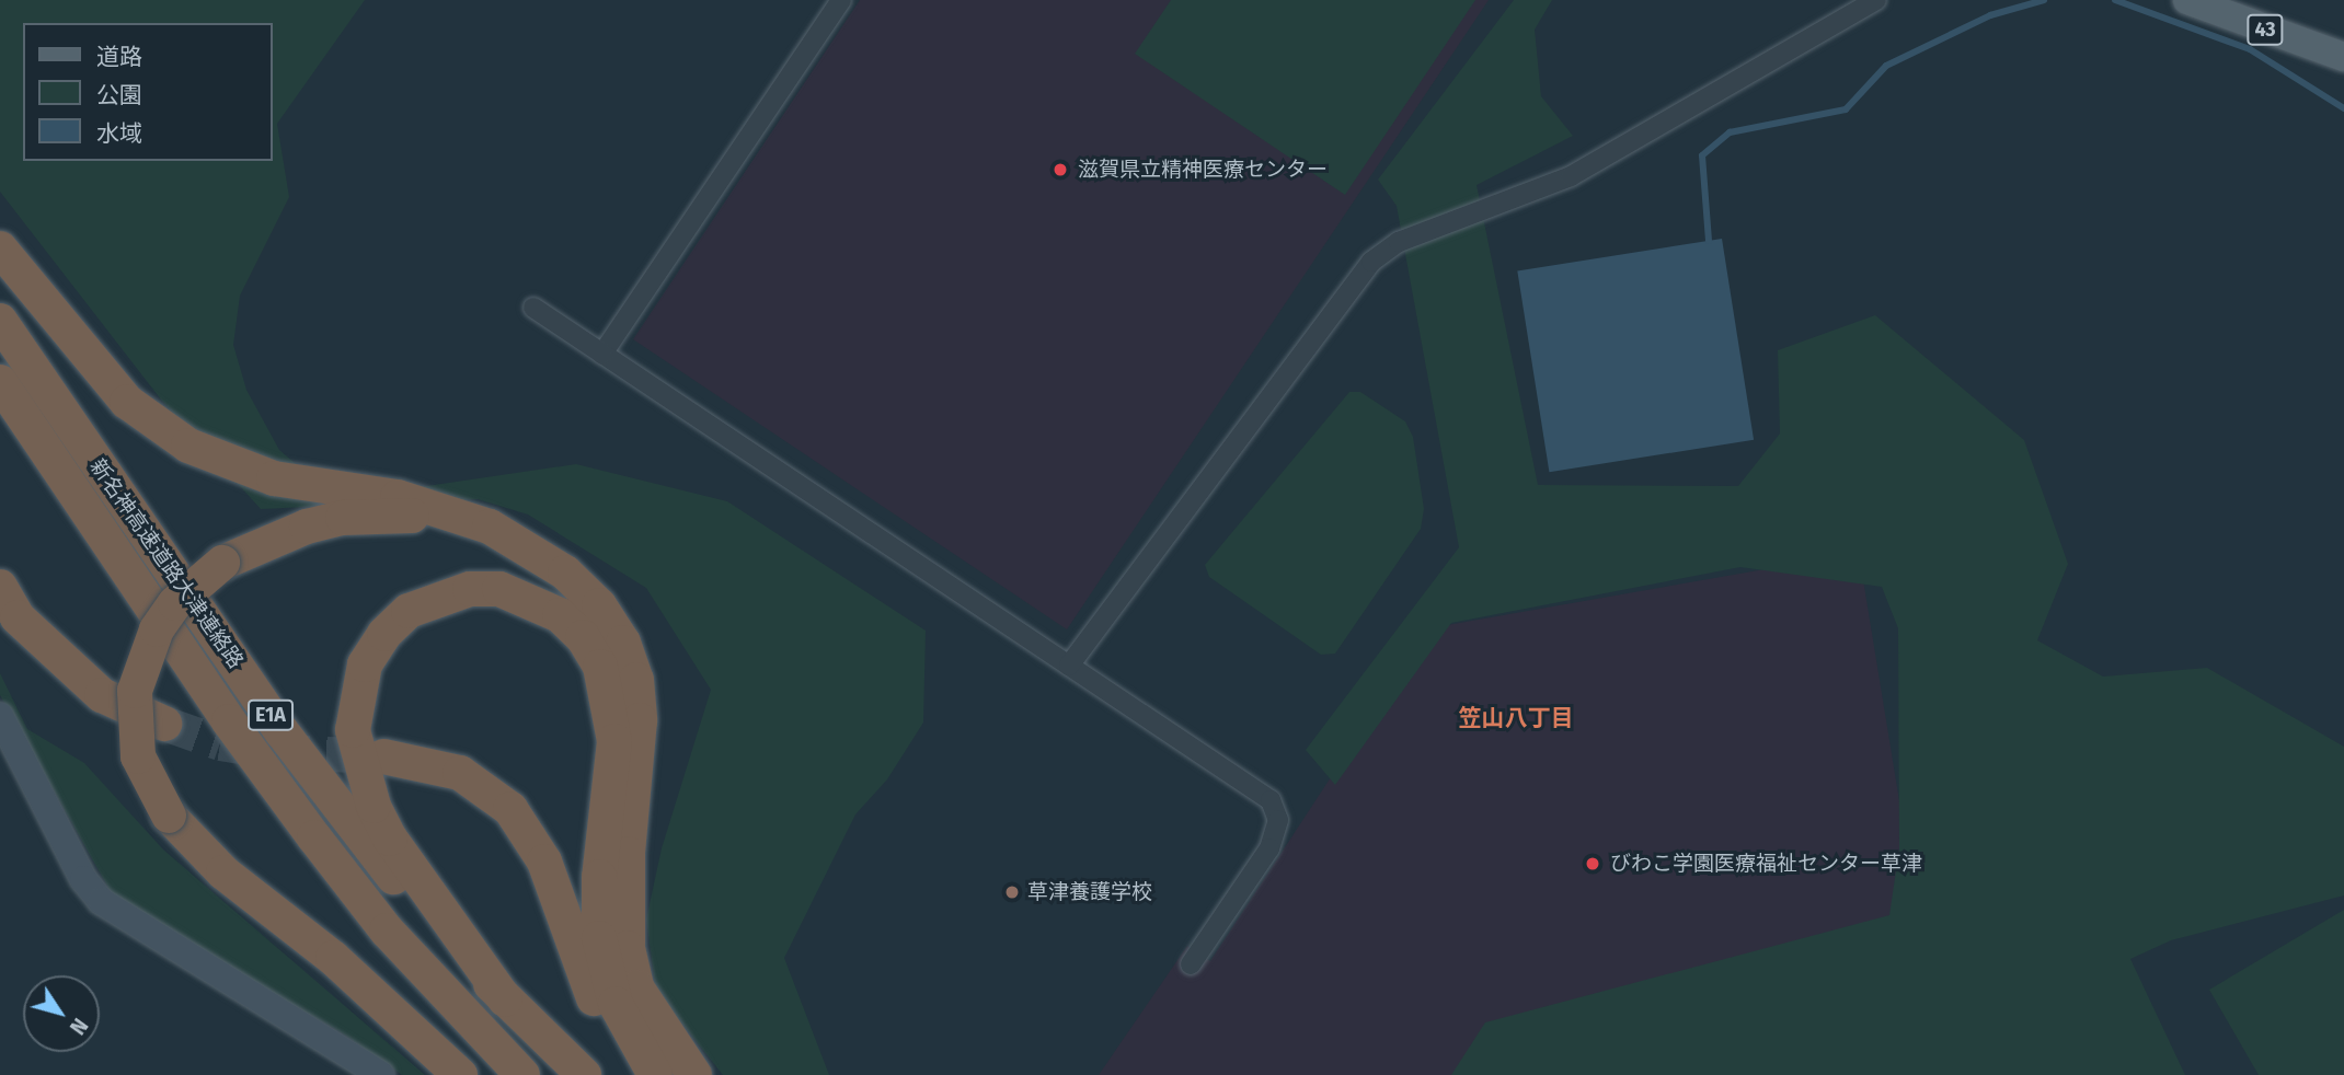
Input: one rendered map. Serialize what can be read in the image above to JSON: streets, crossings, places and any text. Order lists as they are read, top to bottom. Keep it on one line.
{"streets":{"highway":["新名神高速道路大津連絡路","E1A"],"main road":["43"]},"districts":["笠山八丁目"],"places":["滋賀県立精神医療センター","びわこ学園医療福祉センター草津","草津養護学校"],"legend":["道路","公園","水域"],"north":"bottom right"}
